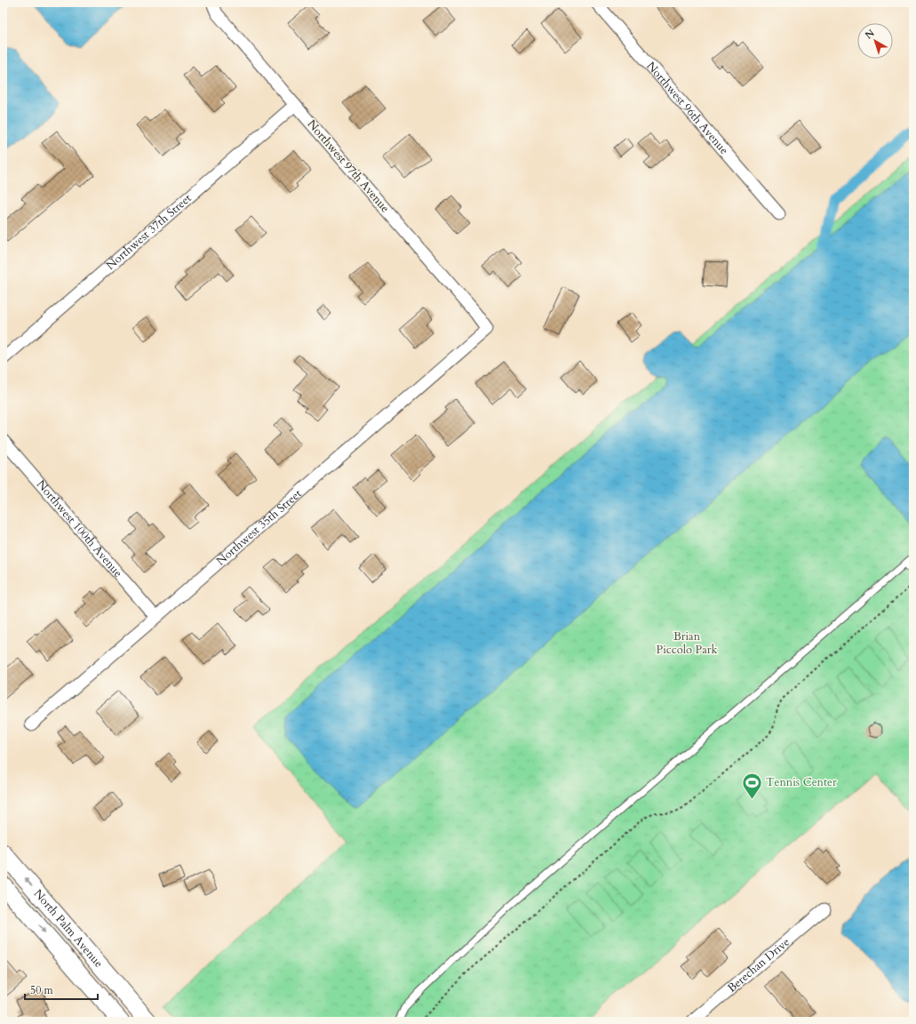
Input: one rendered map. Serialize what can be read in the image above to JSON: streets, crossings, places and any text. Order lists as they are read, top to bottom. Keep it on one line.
{"streets":{"main road":["North Palm Avenue"],"street":["Northwest 96th Avenue","Northwest 97th Avenue","Northwest 37th Street","Northwest 35th Street","Northwest 100th Avenue","Berechan Drive"]},"crossings":[["Northwest 97th Avenue","Northwest 37th Street"],["Northwest 97th Avenue","Northwest 35th Street"],["Northwest 35th Street","Northwest 100th Avenue"]],"parks":["Brian Piccolo Park"],"places":{"sports":["Tennis Center"]},"scale_bar":"50 m","north":"top left"}
